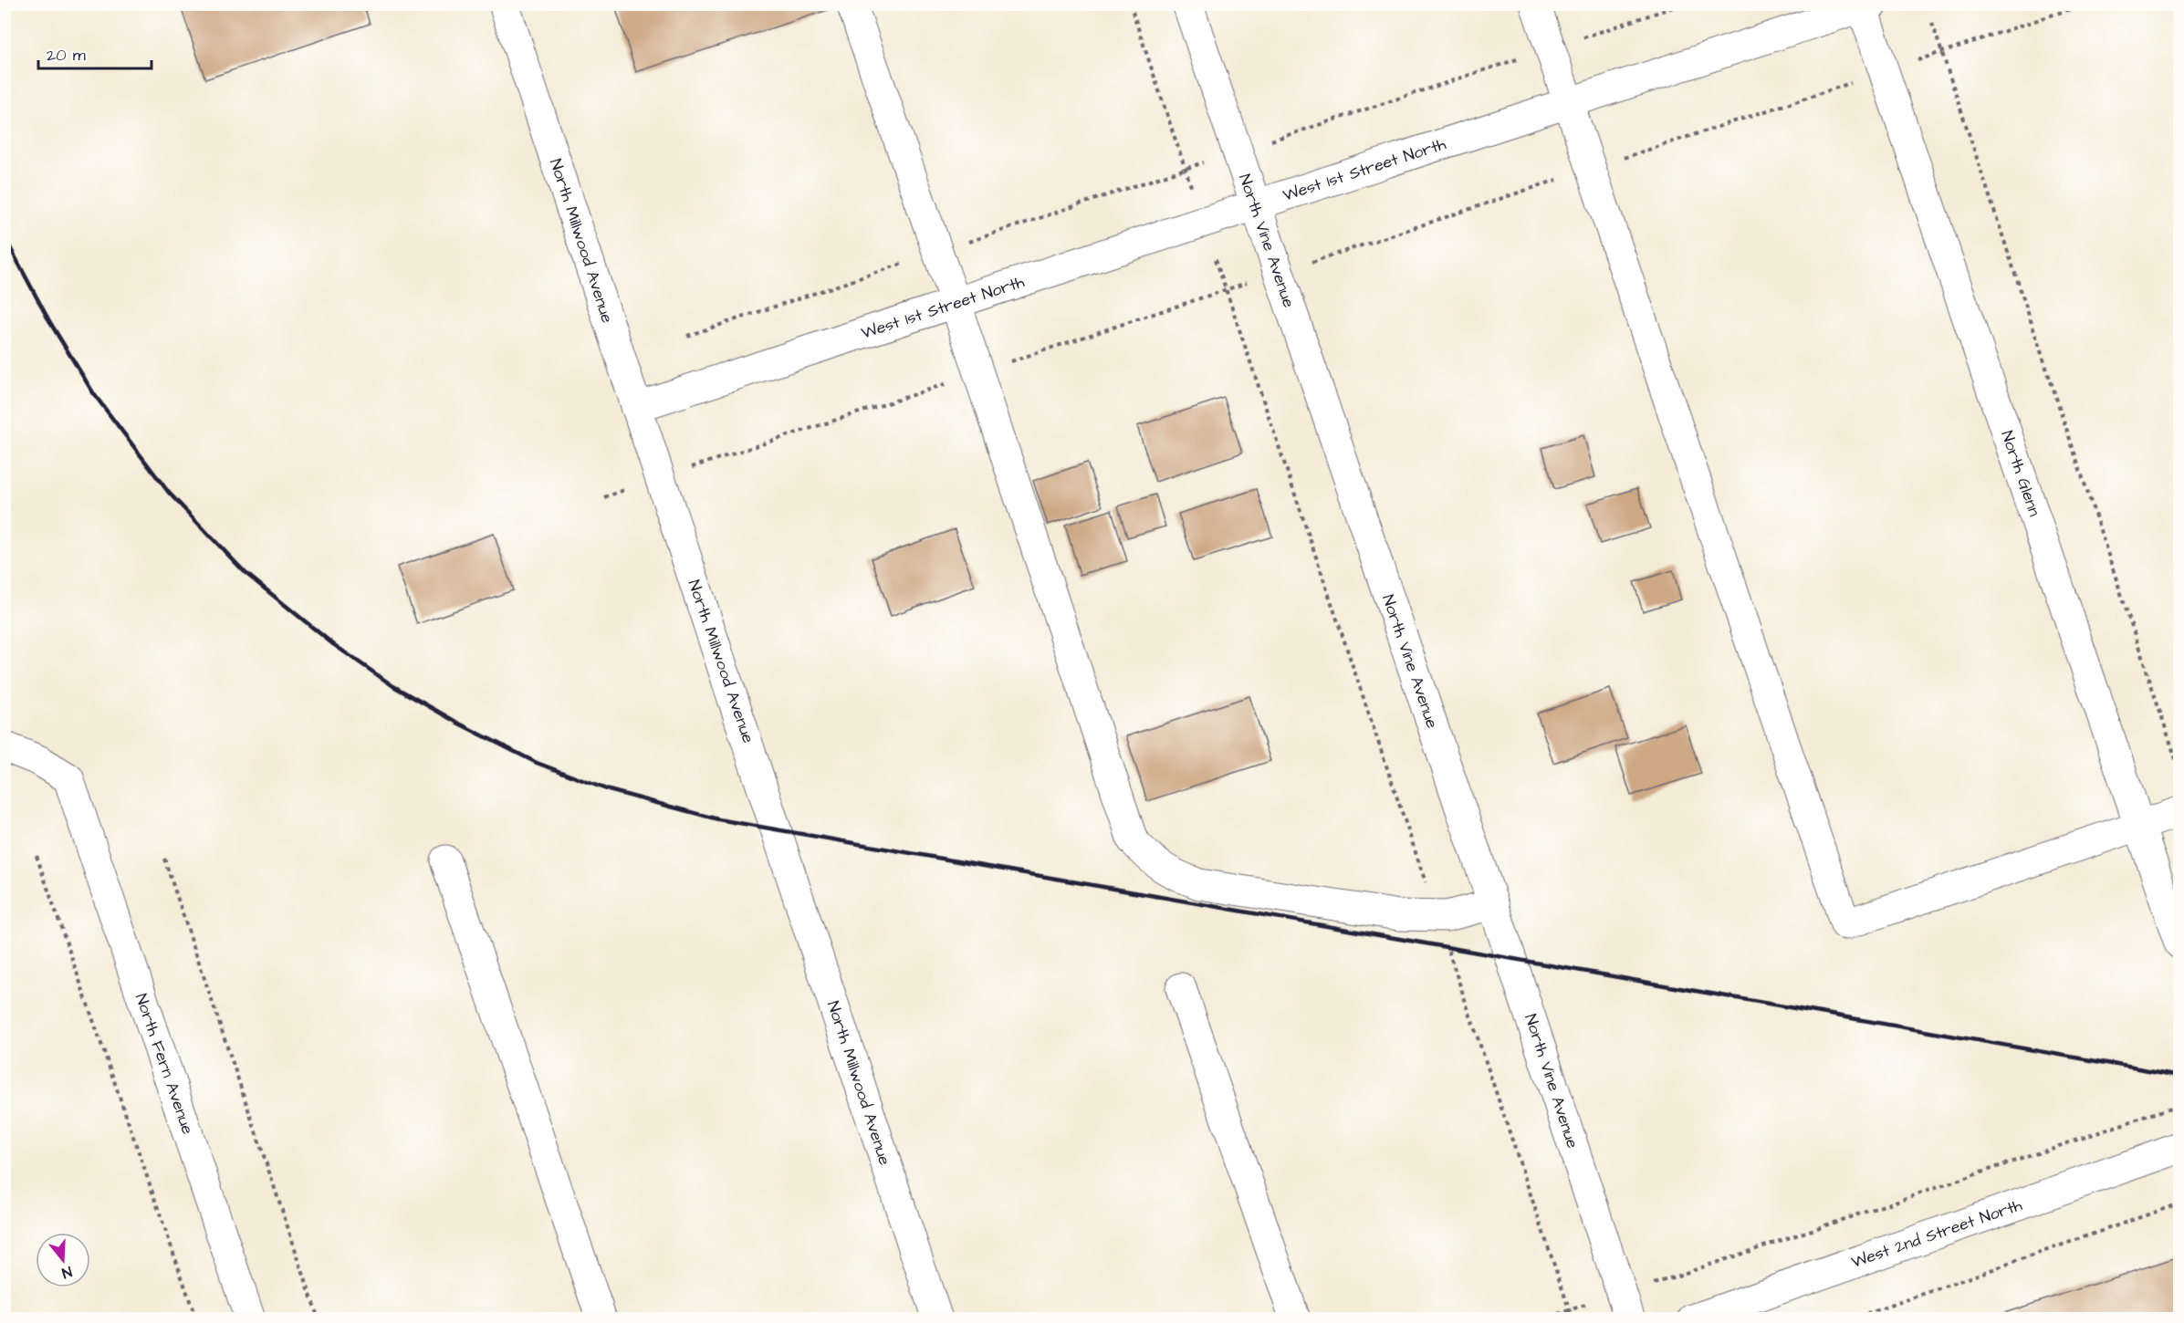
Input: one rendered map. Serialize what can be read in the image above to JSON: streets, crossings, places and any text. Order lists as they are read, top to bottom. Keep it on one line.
{"streets":{"street":["West 1st Street North","North Millwood Avenue","North Vine Avenue","North Glenn","North Fern Avenue","West 2nd Street North"]},"crossings":[["West 1st Street North","North Millwood Avenue"],["West 1st Street North","North Vine Avenue"],["West 1st Street North","North Glenn"]],"scale_bar":"20 m","north":"bottom"}
